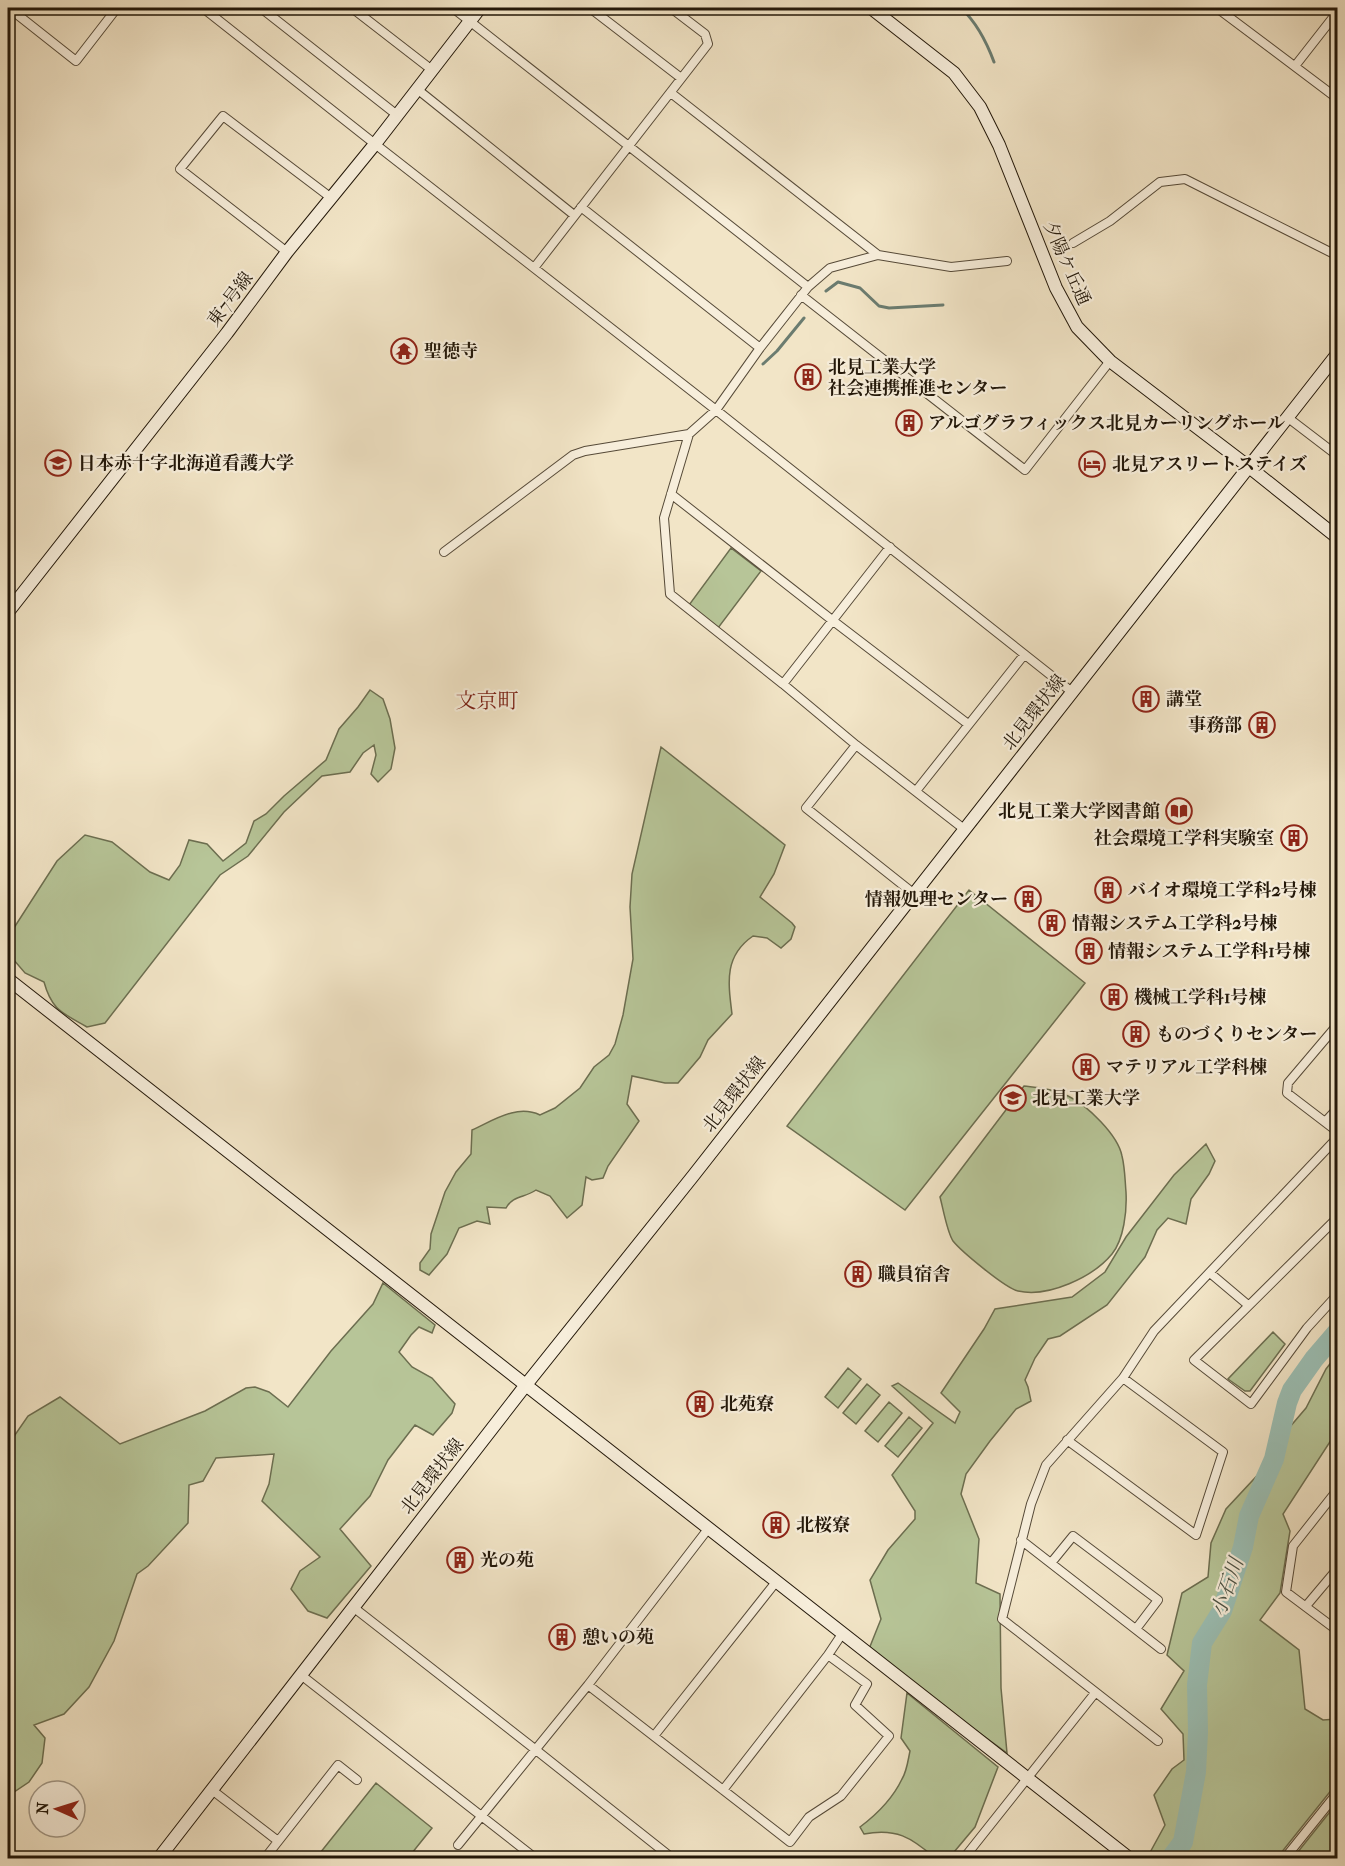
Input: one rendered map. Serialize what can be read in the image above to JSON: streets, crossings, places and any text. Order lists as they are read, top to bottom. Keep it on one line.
{"streets":{"street":["夕陽ケ丘通","東7号線","北見環状線"]},"crossings":[["夕陽ケ丘通","北見環状線"]],"districts":["文京町"],"water":["小石川"],"places":{"temple":["聖徳寺"],"building":["北見工業大学 社会連携推進センター","アルゴグラフィックス北見カーリングホール","講堂","事務部","社会環境工学科実験室","バイオ環境工学科2号棟","情報処理センター","情報システム工学科2号棟","情報システム工学科1号棟","機械工学科1号棟","ものづくりセンター","マテリアル工学科棟","職員宿舎","北苑寮","北桜寮","光の苑","憩いの苑"],"school or university":["日本赤十字北海道看護大学","北見工業大学"],"hotel":["北見アスリートステイズ"],"library":["北見工業大学図書館"]},"north":"left"}
